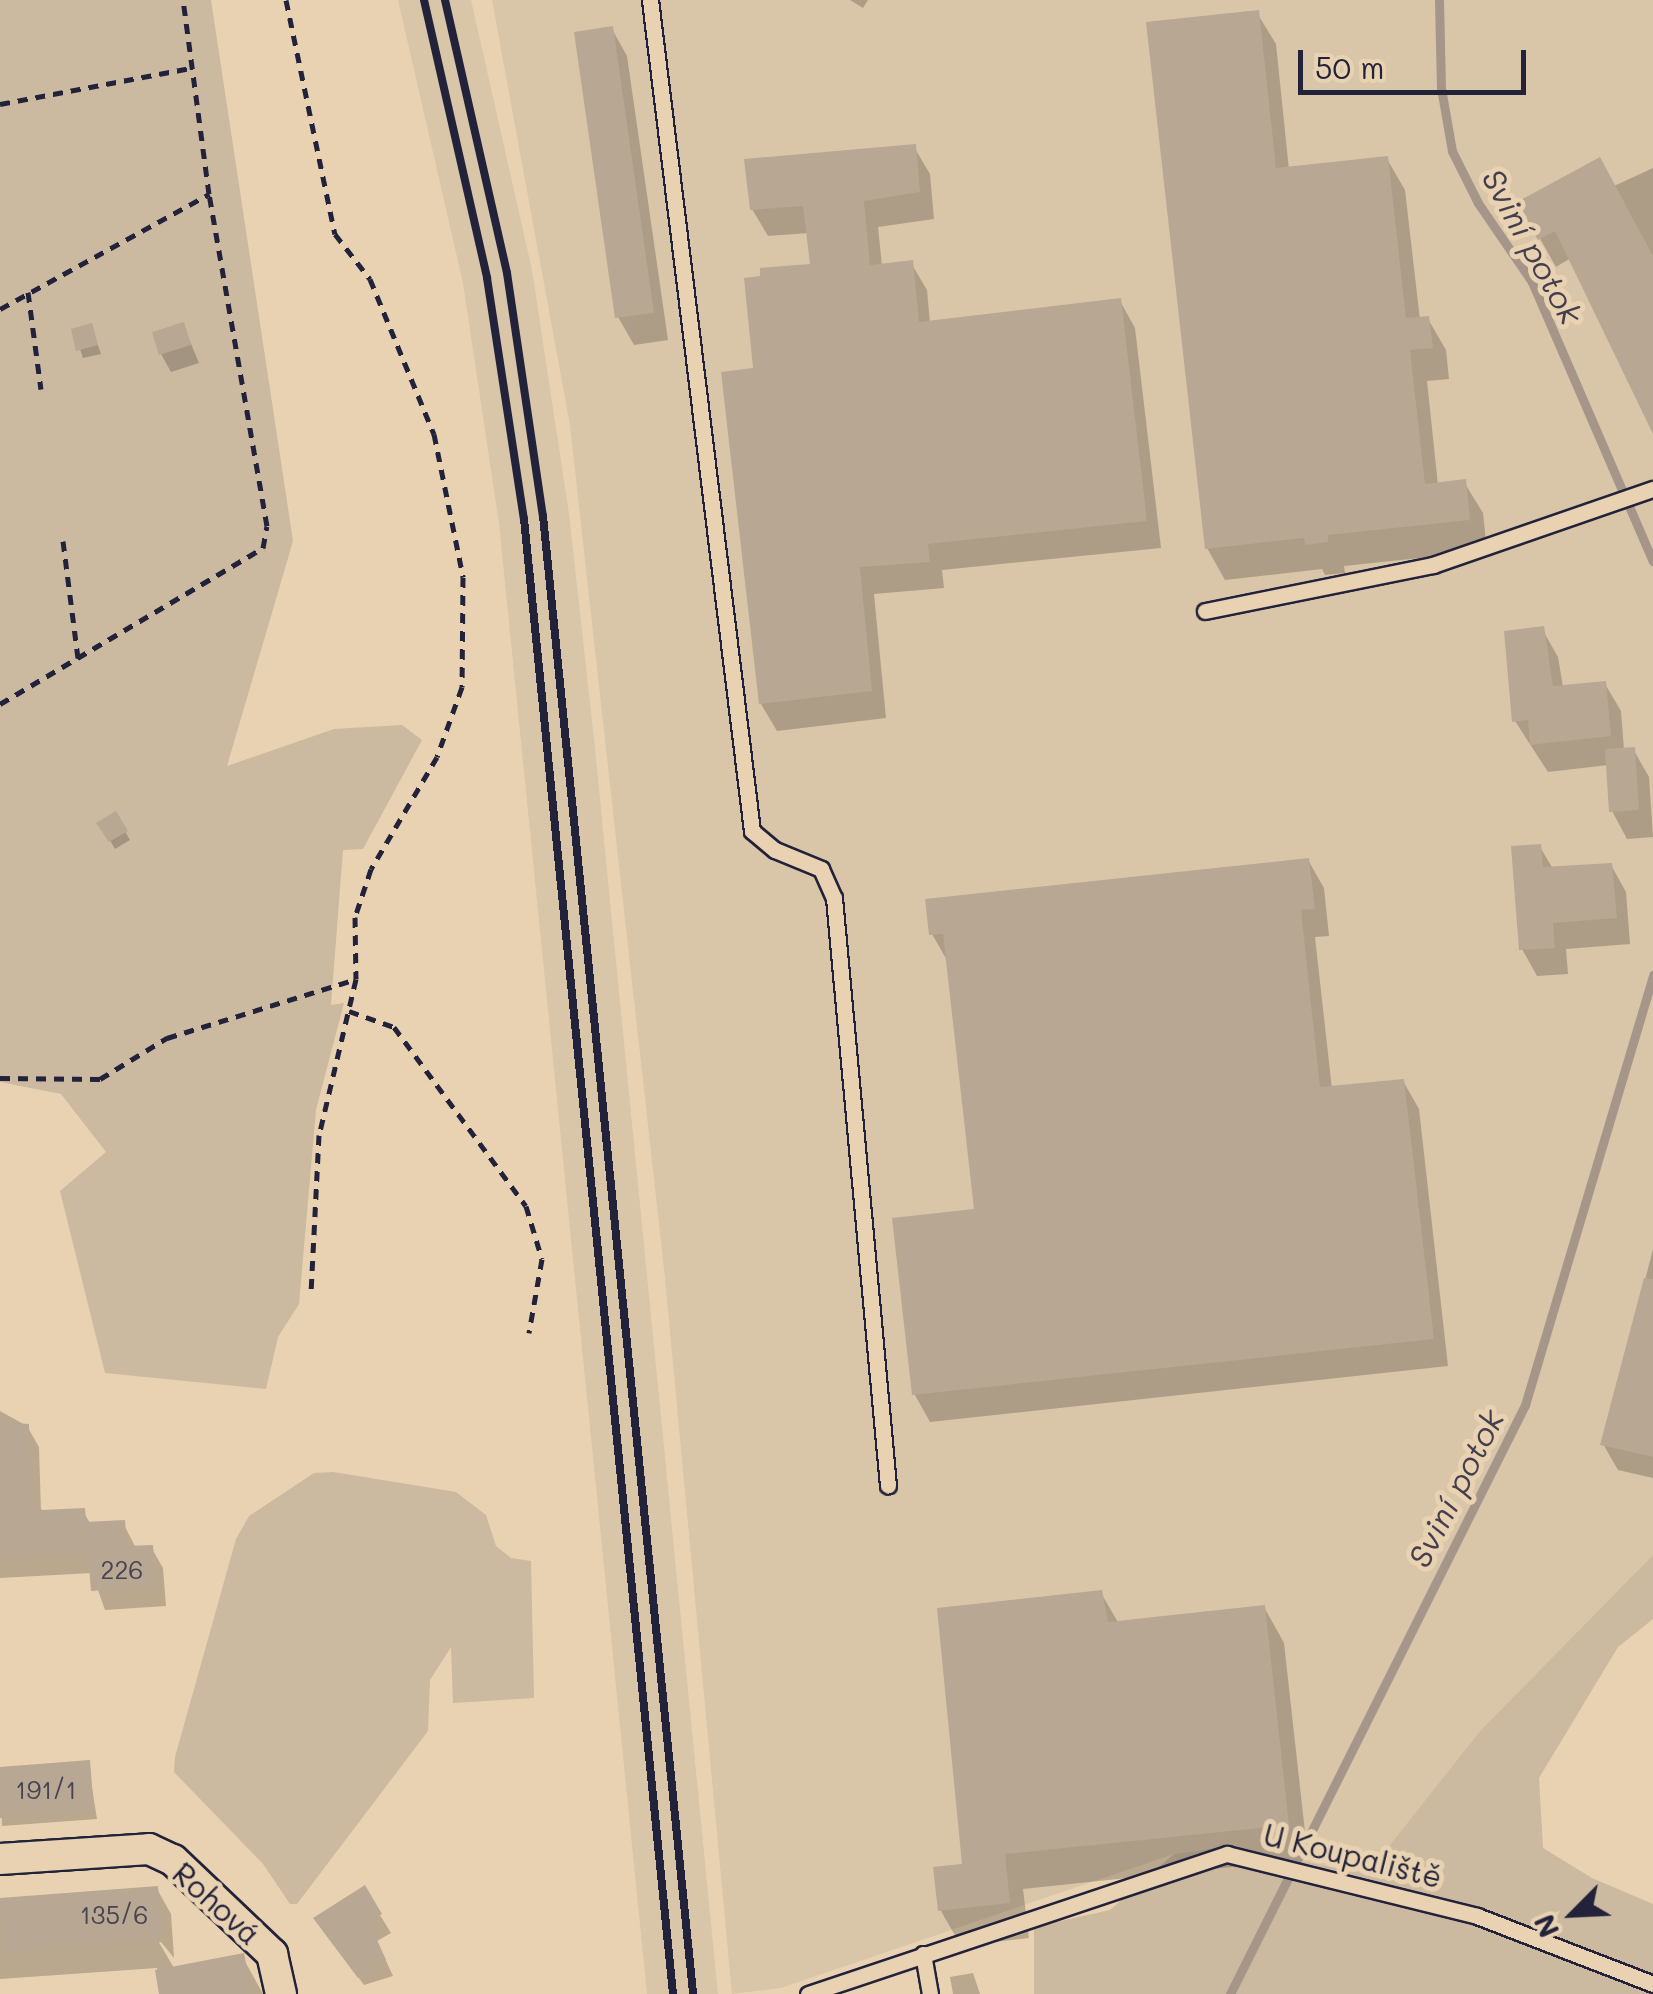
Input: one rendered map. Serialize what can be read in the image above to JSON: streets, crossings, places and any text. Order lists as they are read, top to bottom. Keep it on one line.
{"streets":{"street":["Rohová"],"lane":["U Koupaliště"]},"water":["Sviní potok"],"house_numbers":["226","191/1","135/6"],"scale_bar":"50 m","north":"bottom left"}
